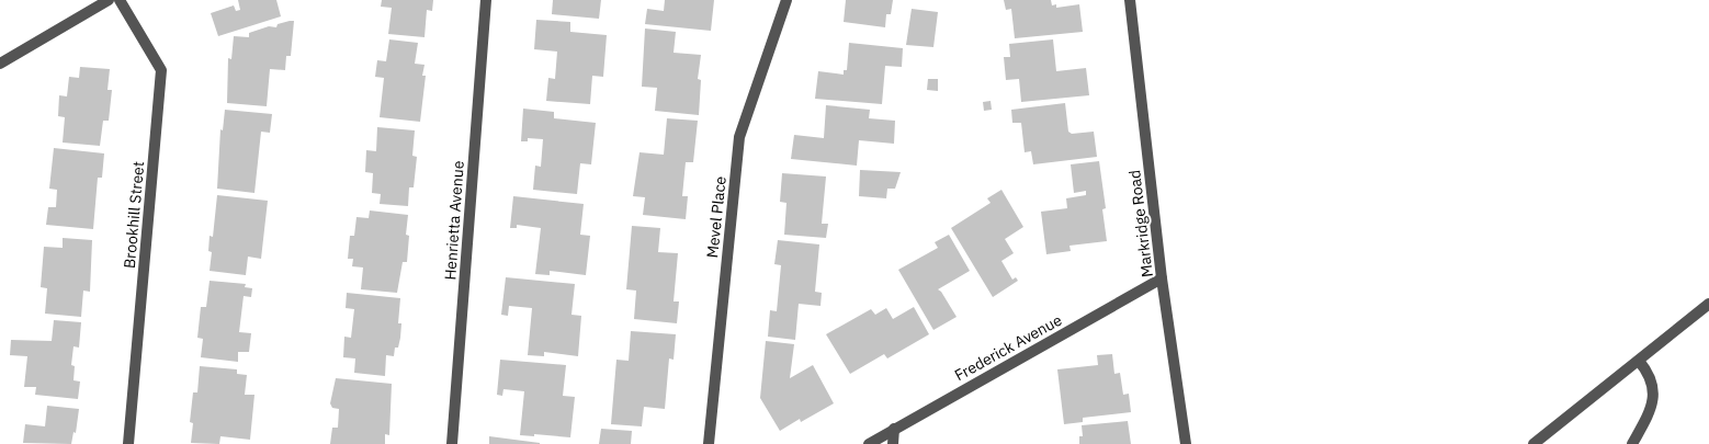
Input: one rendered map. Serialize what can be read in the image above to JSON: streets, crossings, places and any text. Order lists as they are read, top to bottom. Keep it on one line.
{"streets":{"street":["Brookhill Street","Mevel Place","Henrietta Avenue","Markridge Road","Frederick Avenue"]},"crossings":[["Markridge Road","Frederick Avenue"]]}
